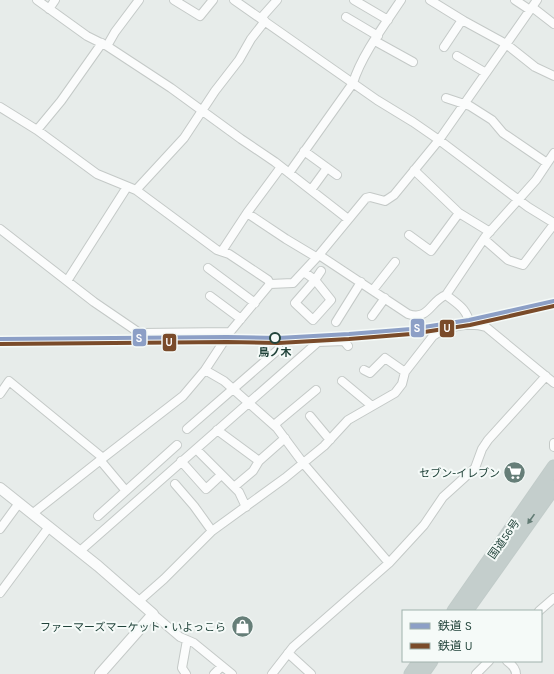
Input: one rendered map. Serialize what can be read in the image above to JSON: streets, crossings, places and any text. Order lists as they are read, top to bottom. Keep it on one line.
{"streets":{"highway":["国道56号"]},"places":{"other":["鳥ノ木"],"supermarket":["セブン-イレブン"],"shop":["ファーマーズマーケット・いよっこら"]},"lines":["rail line S","rail line U"],"legend":["鉄道 S","鉄道 U"]}
